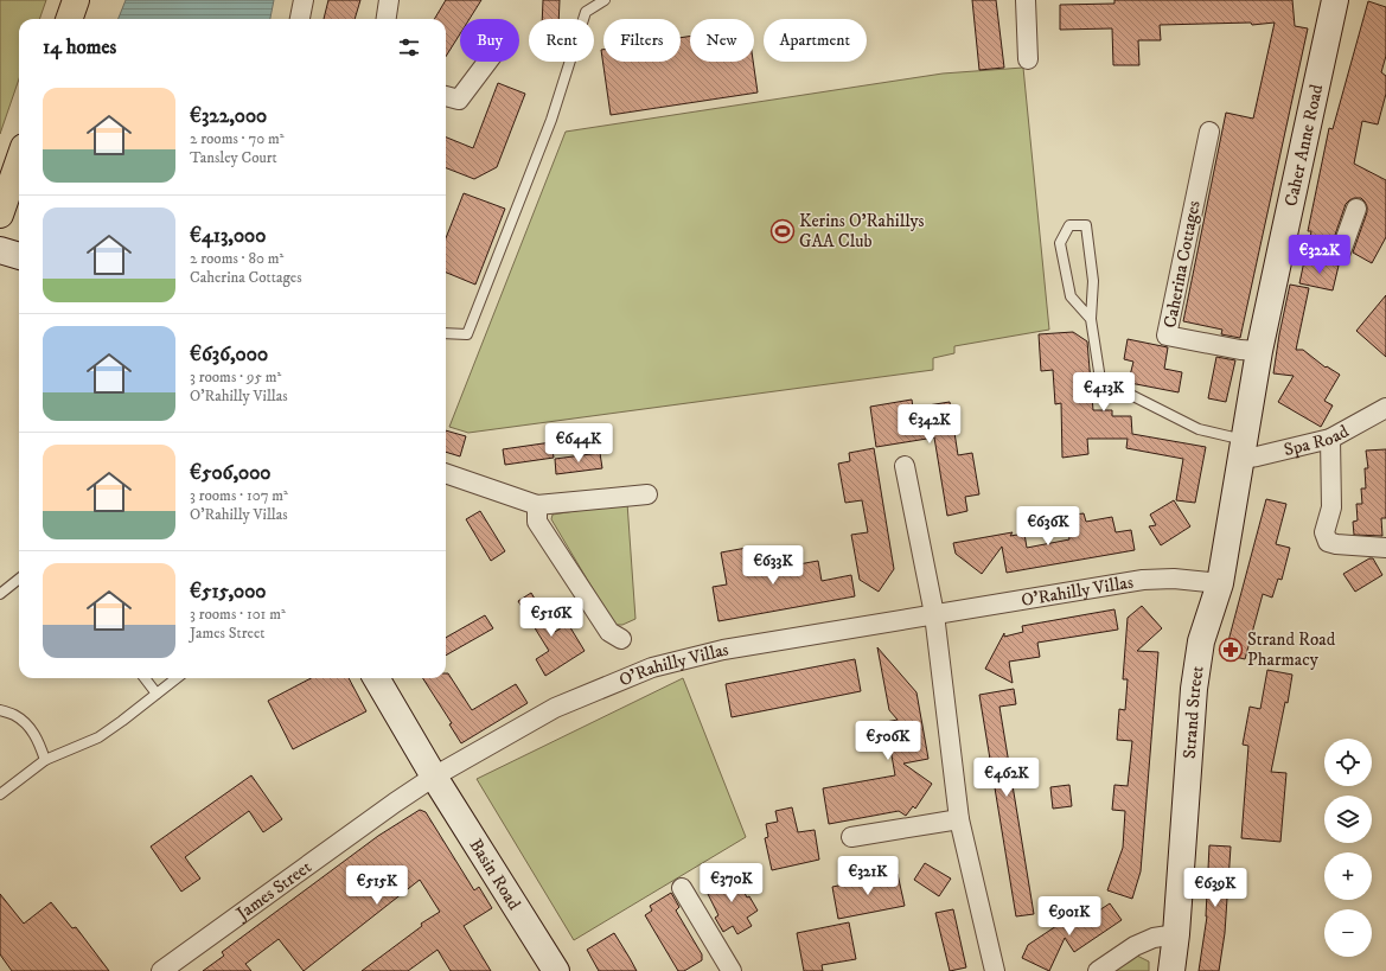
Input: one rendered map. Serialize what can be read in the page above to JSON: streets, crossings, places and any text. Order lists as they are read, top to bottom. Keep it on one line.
{"streets":{"street":["Caher Anne Road","Caherina Cottages","Spa Road","O'Rahilly Villas","Strand Street","Basin Road","James Street"]},"crossings":[["Caher Anne Road","Caherina Cottages"],["Caher Anne Road","Spa Road"],["Caher Anne Road","Strand Street"],["Spa Road","Strand Street"],["O'Rahilly Villas","Strand Street"],["O'Rahilly Villas","Basin Road"],["O'Rahilly Villas","James Street"],["Basin Road","James Street"]],"places":{"sports":["Kerins O'Rahillys GAA Club"],"pharmacy":["Strand Road Pharmacy"]},"page":{"chip":["Buy","Rent","Filters","New","Apartment"],"heading":"14 homes","list":[{"name":"€322,000","note":"2 rooms · 70 m² · Tansley Court"},{"name":"€413,000","note":"2 rooms · 80 m² · Caherina Cottages"},{"name":"€636,000","note":"3 rooms · 95 m² · O'Rahilly Villas"},{"name":"€506,000","note":"3 rooms · 107 m² · O'Rahilly Villas"},{"name":"€515,000","note":"3 rooms · 101 m² · James Street"}],"price":["€322K","€413K","€342K","€644K","€636K","€633K","€516K","€506K","€462K","€321K","€370K","€515K","€639K","€901K"],"map_buttons":["+","−"]}}
